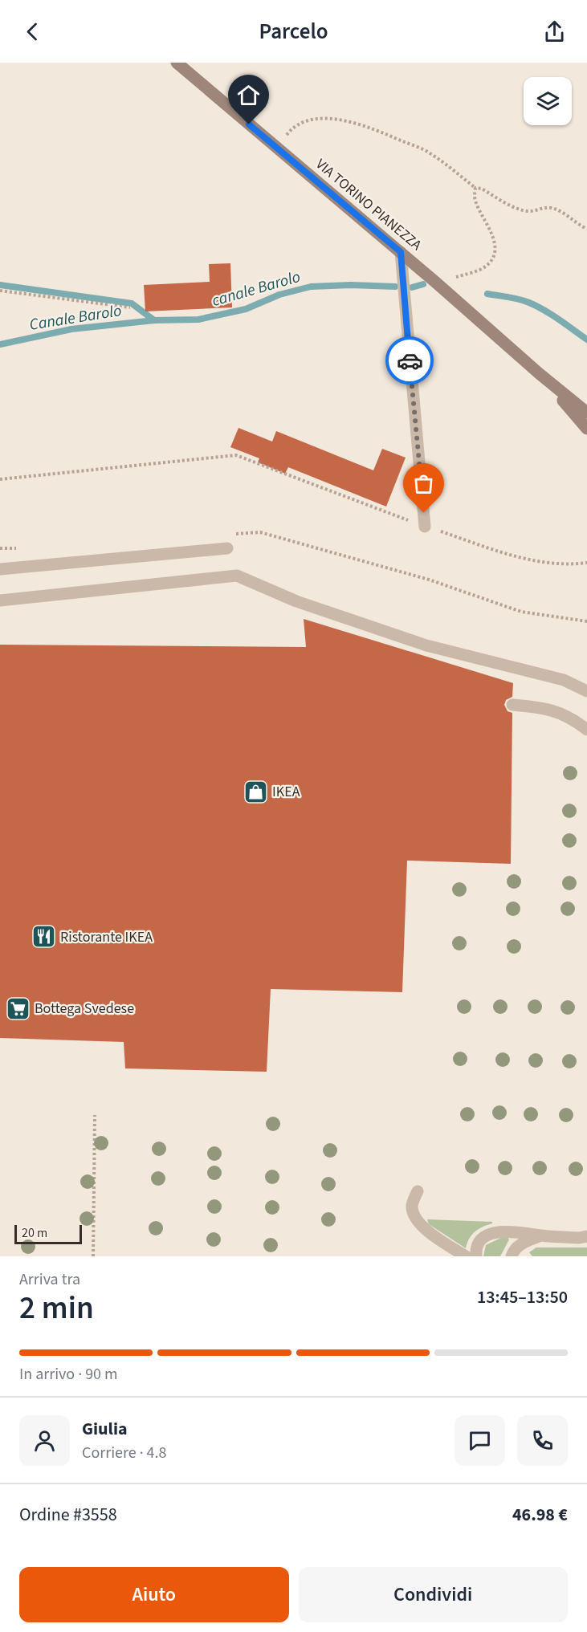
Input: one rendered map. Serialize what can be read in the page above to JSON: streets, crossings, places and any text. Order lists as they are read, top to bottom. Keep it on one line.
{"streets":{"main road":["VIA TORINO PIANEZZA"]},"water":["canale Barolo","Canale Barolo"],"places":{"shop":["IKEA"],"restaurant":["Ristorante IKEA"],"supermarket":["Bottega Svedese"]},"scale_bar":"20 m","page":{"header":"Parcelo","scale":"20 m","heading":["2 min","Arriva tra","13:45–13:50"],"panel":["Giulia","Corriere · 4.8","Ordine #3558","46.98 €"],"bar":"In arrivo · 90 m","buttons":["Aiuto","Condividi"]}}
